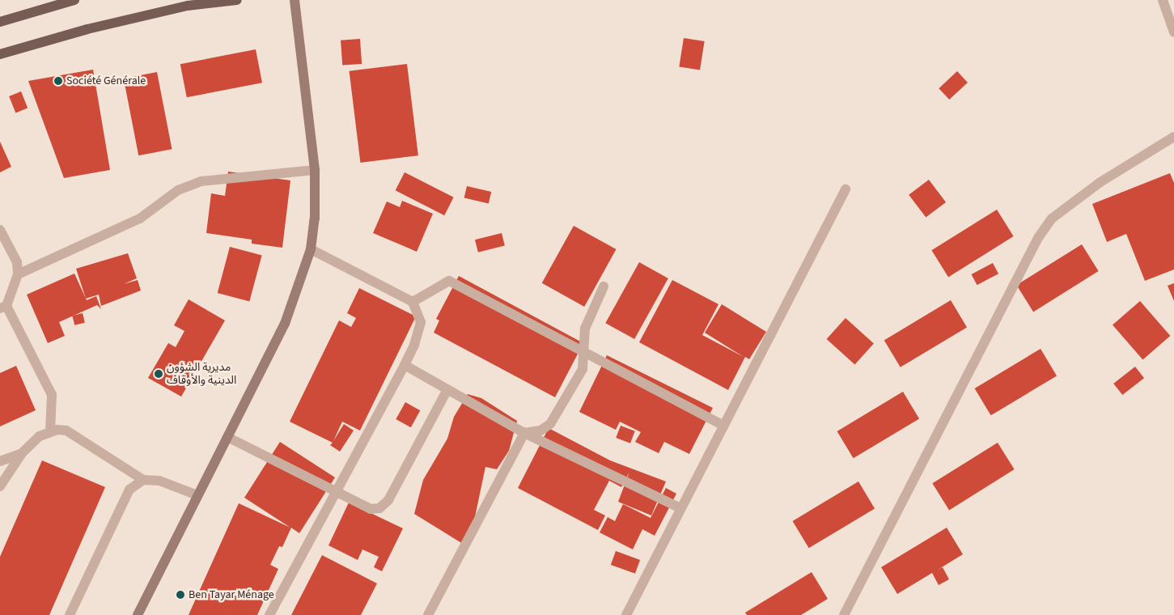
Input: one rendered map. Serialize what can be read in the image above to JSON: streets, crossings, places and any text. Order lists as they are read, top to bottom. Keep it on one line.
{"places":["Société Générale","مديرية الشؤون الدينية والأوقاف","Ben Tayar Ménage"]}
